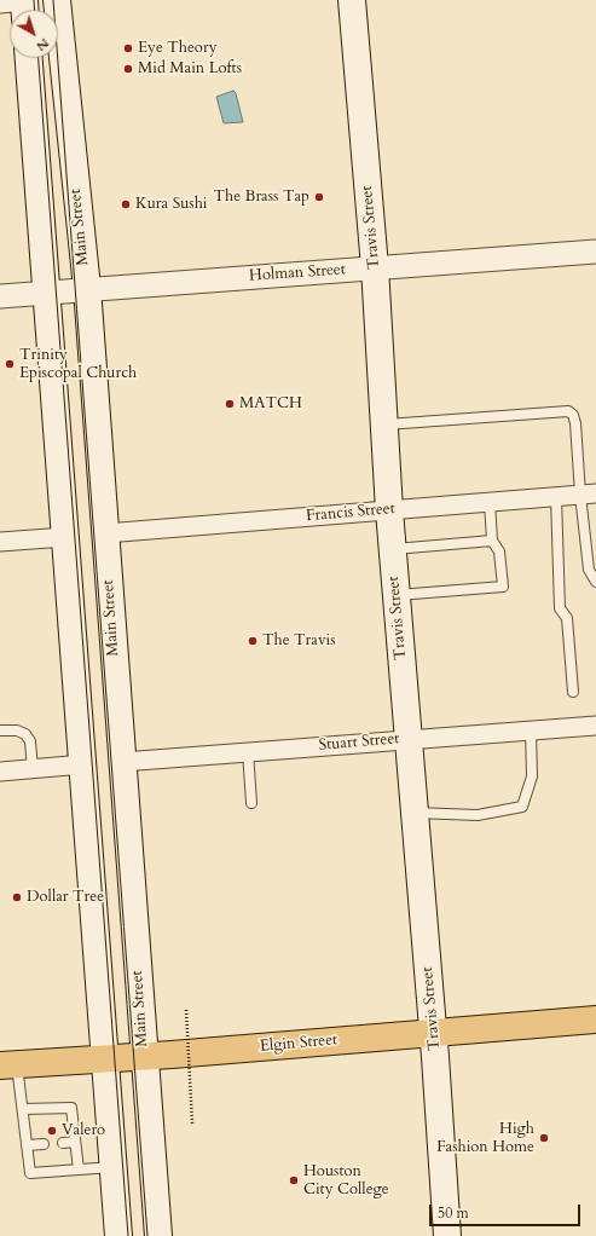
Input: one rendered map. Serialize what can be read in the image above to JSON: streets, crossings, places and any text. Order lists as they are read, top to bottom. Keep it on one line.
{"streets":{"main road":["Main Street","Travis Street","Elgin Street"],"street":["Holman Street","Francis Street","Stuart Street"]},"crossings":[["Main Street","Holman Street"],["Main Street","Francis Street"],["Main Street","Stuart Street"],["Main Street","Elgin Street"],["Travis Street","Holman Street"],["Travis Street","Francis Street"],["Travis Street","Stuart Street"],["Travis Street","Elgin Street"]],"places":["Eye Theory","Mid Main Lofts","The Brass Tap","Kura Sushi","Trinity Episcopal Church","MATCH","The Travis","Dollar Tree","Valero","High Fashion Home","Houston City College"],"scale_bar":"50 m","north":"bottom right"}
